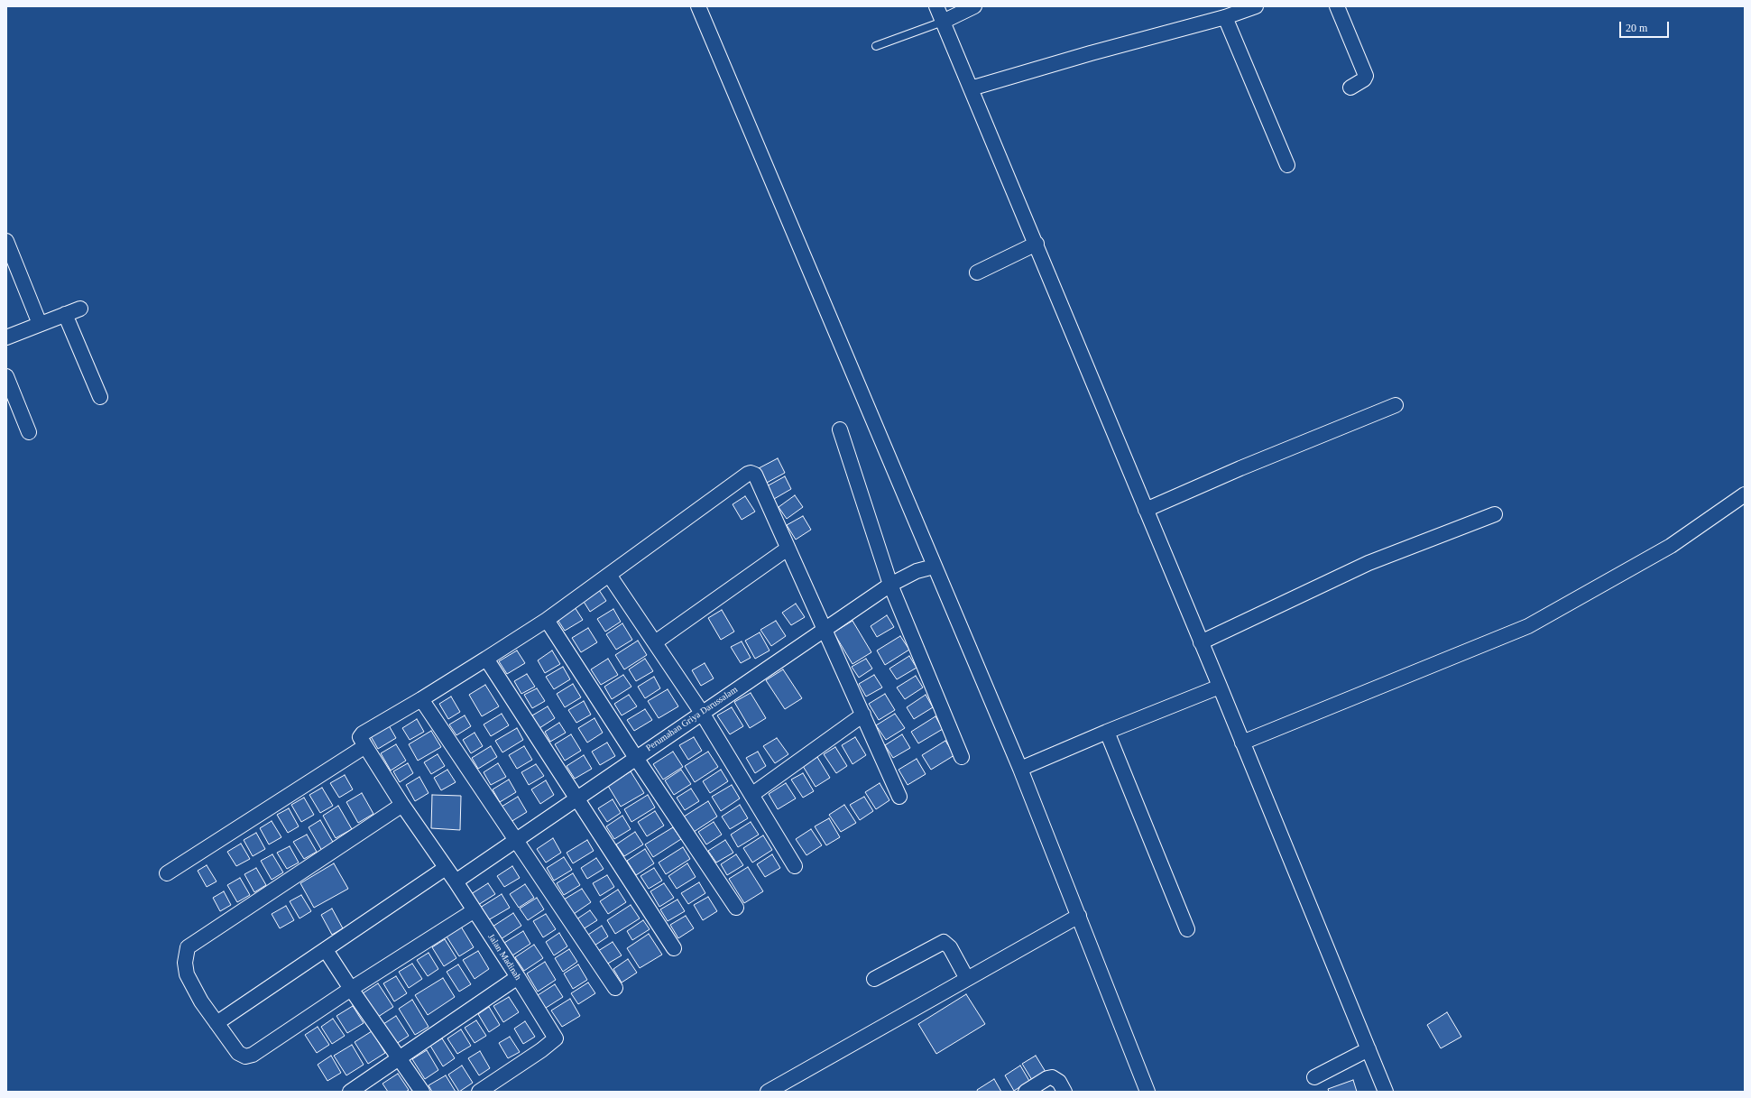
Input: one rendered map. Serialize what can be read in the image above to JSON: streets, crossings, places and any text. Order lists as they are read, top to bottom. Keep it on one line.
{"streets":{"street":["Perumahan Griya Darussalam","Jalan Madinah"]},"crossings":[["Perumahan Griya Darussalam","Jalan Madinah"]],"scale_bar":"20 m"}
